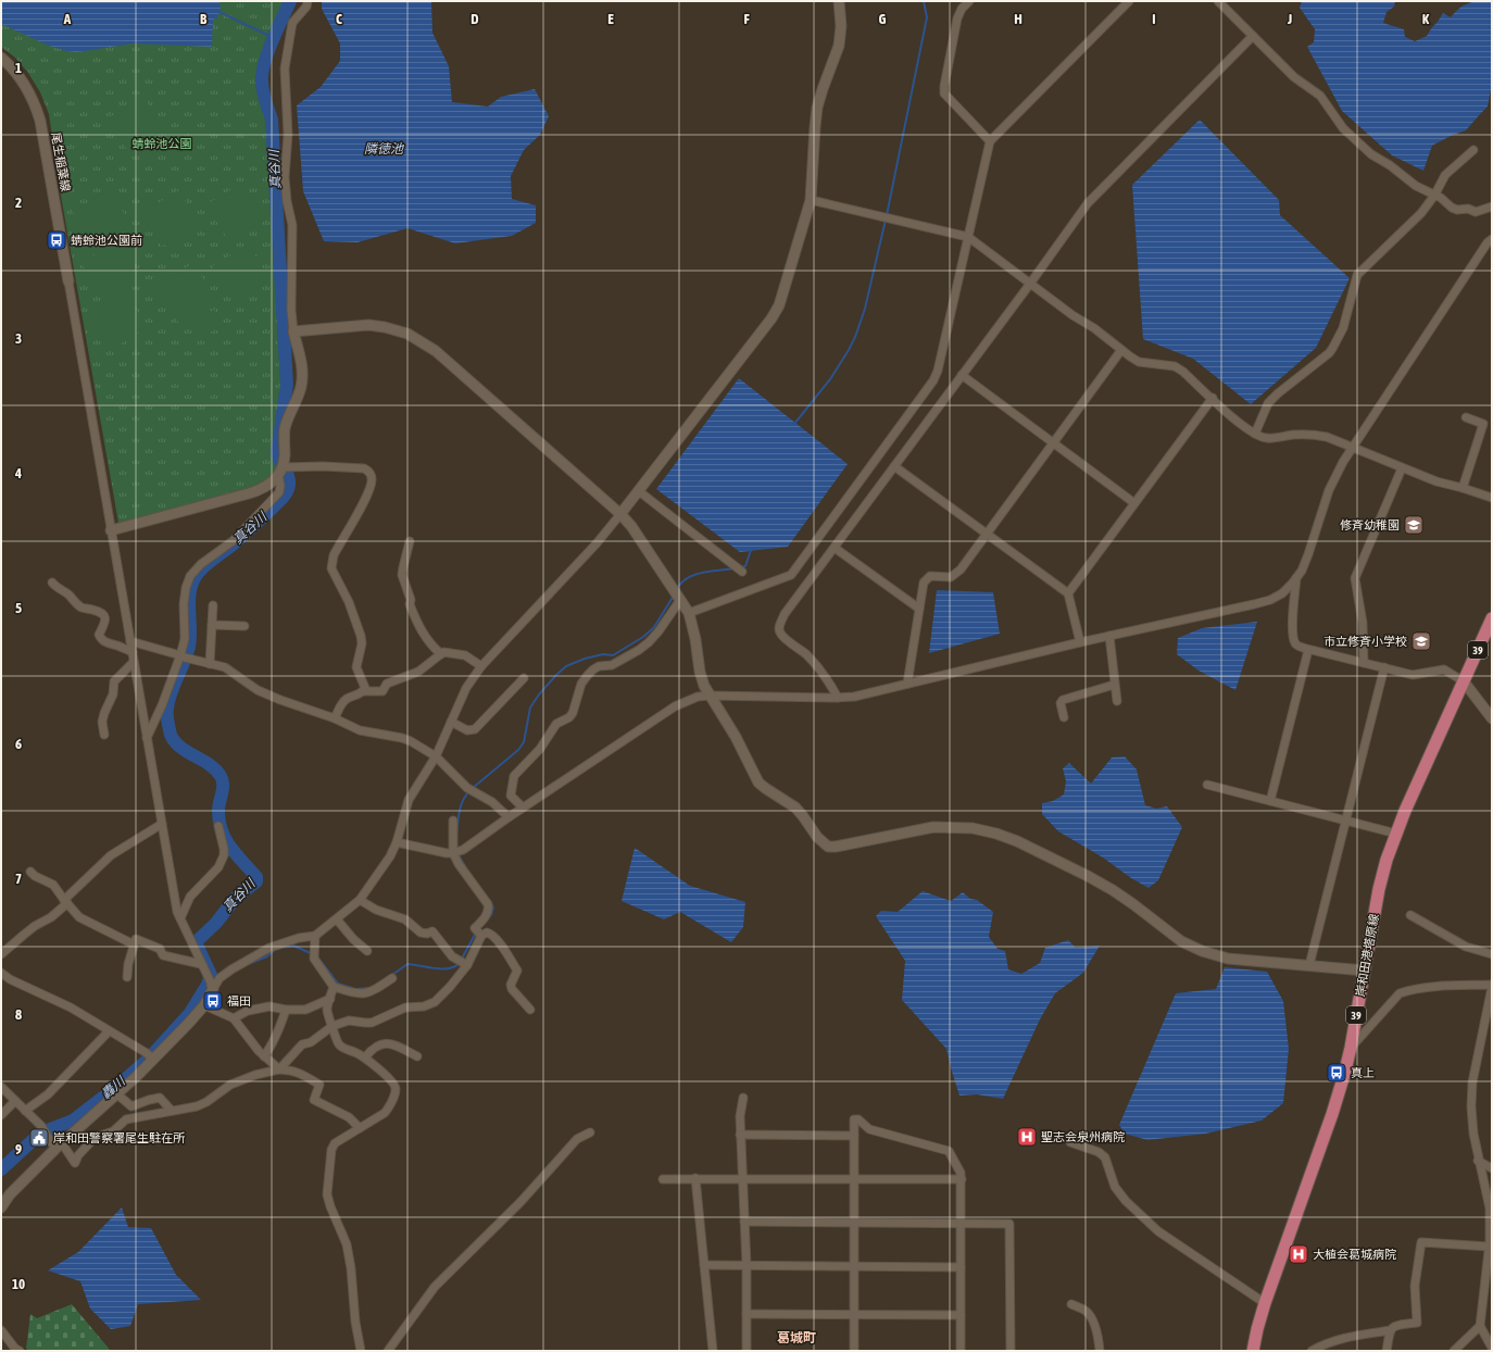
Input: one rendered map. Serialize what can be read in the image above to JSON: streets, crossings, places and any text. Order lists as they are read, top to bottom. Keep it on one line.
{"streets":{"main road":["39","岸和田港塔原線"],"street":["尾生稲葉線"]},"districts":["葛城町"],"water":["隣徳池","真谷川","轟川"],"parks":["蜻蛉池公園"],"places":{"bus stop":["蜻蛉池公園前","福田","真上"],"school or university":["修斉幼稚園","市立修斉小学校"],"hospital":["聖志会泉州病院","大植会葛城病院"],"public building":["岸和田警察署尾生駐在所"]},"grid":{"columns":["A","B","C","D","E","F","G","H","I","J","K"],"rows":["1","2","3","4","5","6","7","8","9","10"]}}
